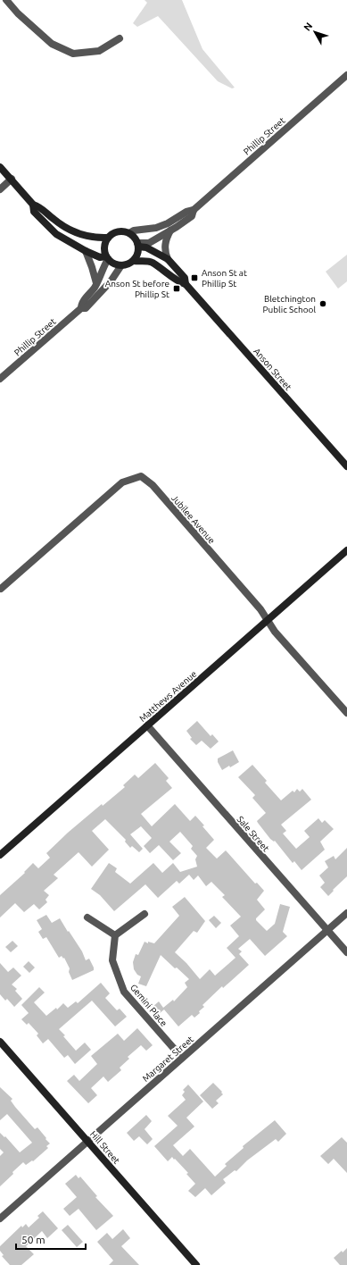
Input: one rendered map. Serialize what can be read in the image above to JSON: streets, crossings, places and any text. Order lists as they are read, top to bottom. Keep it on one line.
{"streets":{"street":["Phillip Street","Anson Street","Jubilee Avenue","Matthews Avenue","Sale Street","Gemini Place","Margaret Street","Hill Street"]},"crossings":[["Phillip Street","Anson Street"],["Jubilee Avenue","Matthews Avenue"],["Matthews Avenue","Sale Street"],["Sale Street","Margaret Street"],["Gemini Place","Margaret Street"],["Margaret Street","Hill Street"]],"places":{"transit":["Anson St at Phillip St","Anson St before Phillip St"],"other":["Bletchington Public School"]},"scale_bar":"50 m","north":"top left"}
